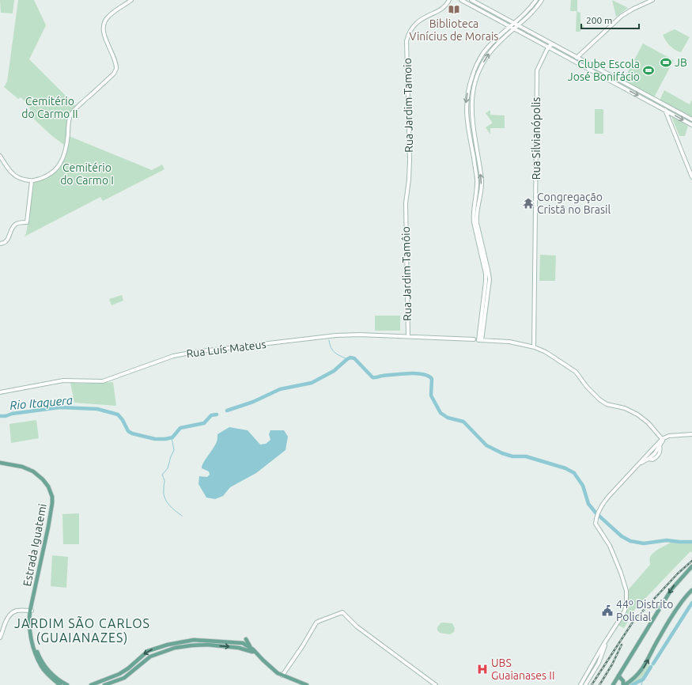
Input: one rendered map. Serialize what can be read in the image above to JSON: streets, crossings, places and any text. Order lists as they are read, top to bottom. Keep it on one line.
{"streets":{"main road":["Rua Jardim Tamoio","Rua Silvianópolis","Rua Jardim Tamôio","Rua Luís Mateus","Estrada Iguatemi"]},"crossings":[["Rua Jardim Tamoio","Rua Jardim Tamôio"],["Rua Silvianópolis","Rua Luís Mateus"],["Rua Jardim Tamôio","Rua Luís Mateus"]],"districts":["JARDIM SÃO CARLOS (GUAIANAZES)"],"water":["Rio Itaquera"],"parks":["Cemitério do Carmo II","Cemitério do Carmo I"],"places":{"library":["Biblioteca Vinícius de Morais"],"sports":["JB","Clube Escola José Bonifácio"],"temple":["Congregação Cristã no Brasil"],"public building":["44º Distrito Policial"],"hospital":["UBS Guaianases II"]},"scale_bar":"200 m"}
